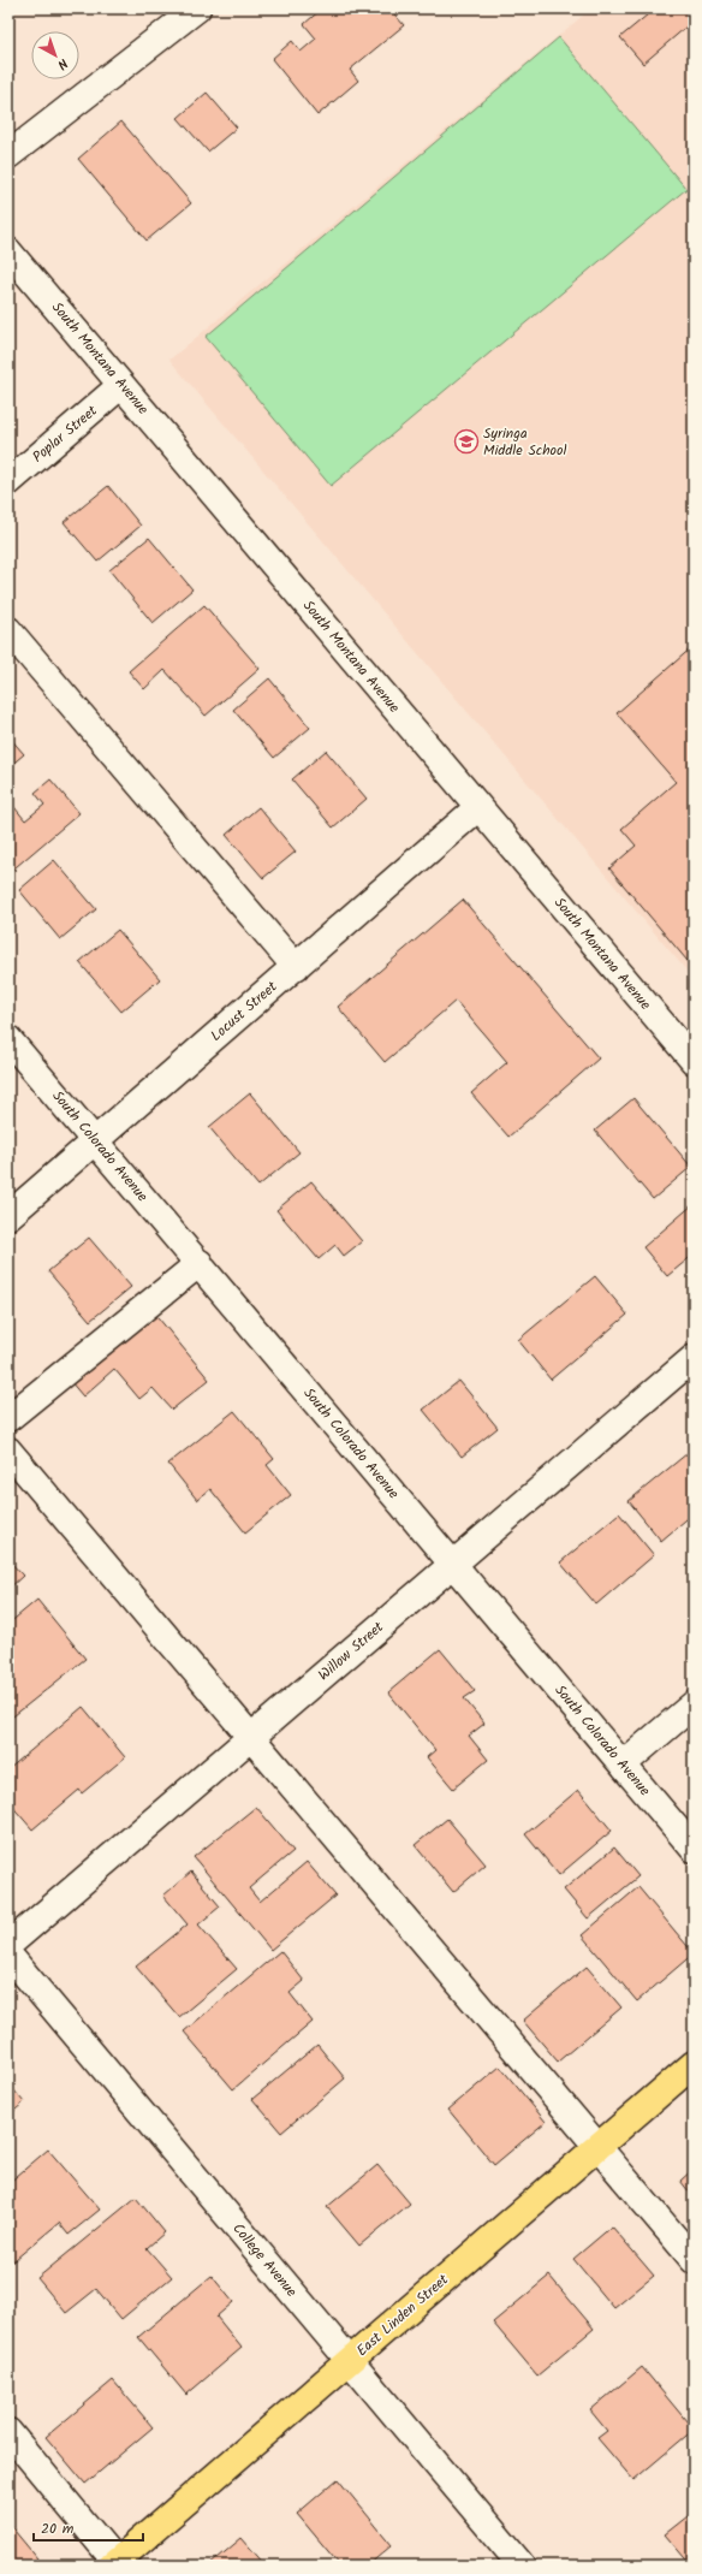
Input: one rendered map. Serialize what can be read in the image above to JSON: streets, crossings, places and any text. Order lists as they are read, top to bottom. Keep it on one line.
{"streets":{"main road":["East Linden Street"],"street":["South Montana Avenue","Poplar Street","Locust Street","South Colorado Avenue","Willow Street","College Avenue"]},"crossings":[["South Montana Avenue","Poplar Street"],["South Montana Avenue","Locust Street"],["Locust Street","South Colorado Avenue"],["South Colorado Avenue","Willow Street"],["College Avenue","East Linden Street"]],"places":{"school or university":["Syringa Middle School"]},"scale_bar":"20 m","north":"bottom right"}
